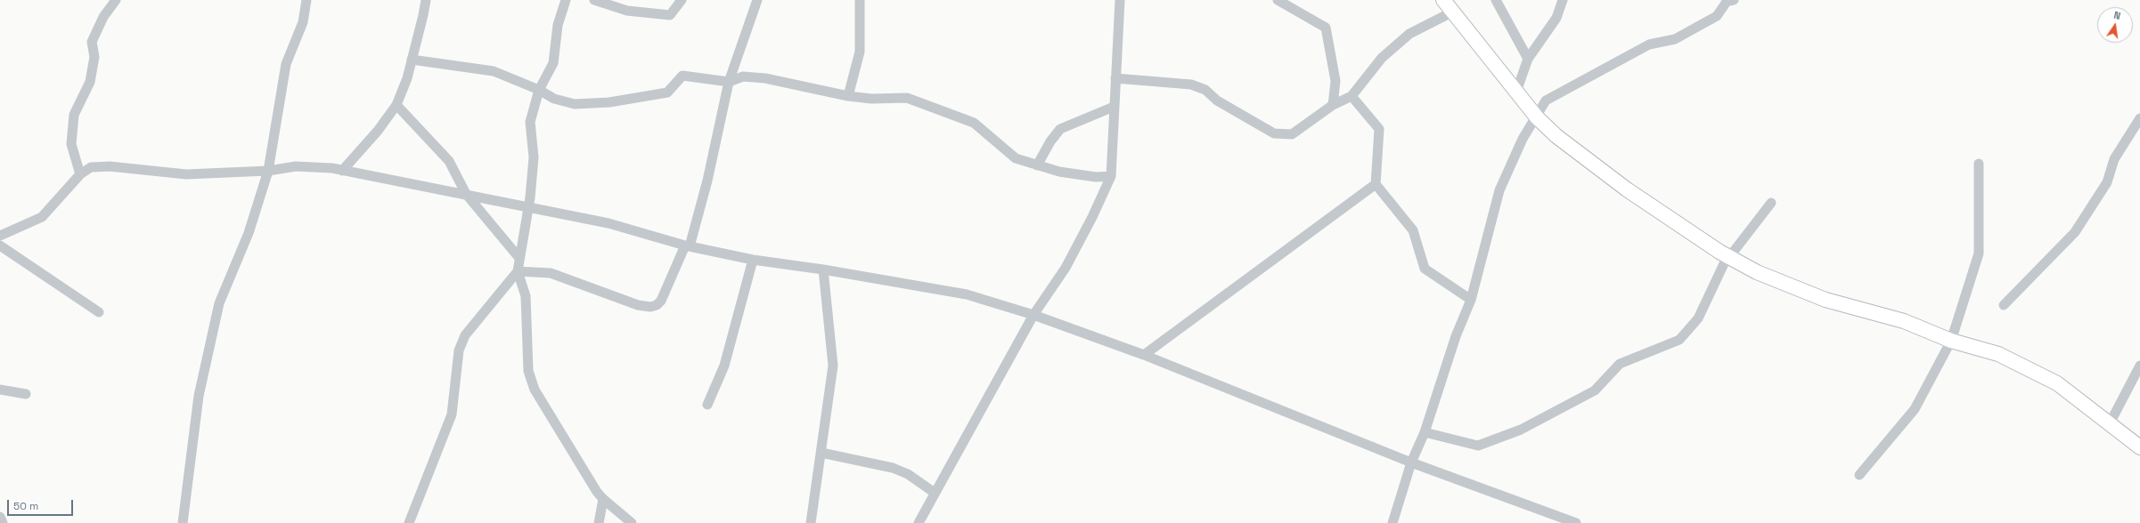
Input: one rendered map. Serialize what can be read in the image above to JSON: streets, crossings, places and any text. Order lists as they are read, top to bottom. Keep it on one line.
{"scale_bar":"50 m","north":"top"}
